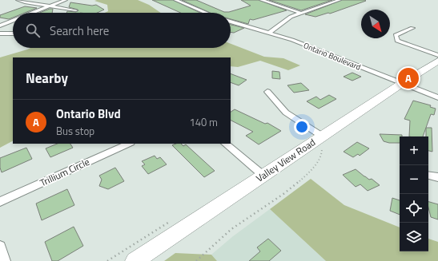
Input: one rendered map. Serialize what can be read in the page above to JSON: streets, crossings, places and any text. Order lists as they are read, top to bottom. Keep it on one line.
{"streets":{"main road":["Valley View Road"],"street":["Ontario Boulevard","Trillium Circle"]},"crossings":[["Ontario Boulevard","Valley View Road"]],"north":"bottom right","page":{"search":"Search here","heading":"Nearby","pins":"A","list":[{"mark":"A","name":"Ontario Blvd","note":"Bus stop","value":"140 m"}],"map_buttons":["+","−"]}}
